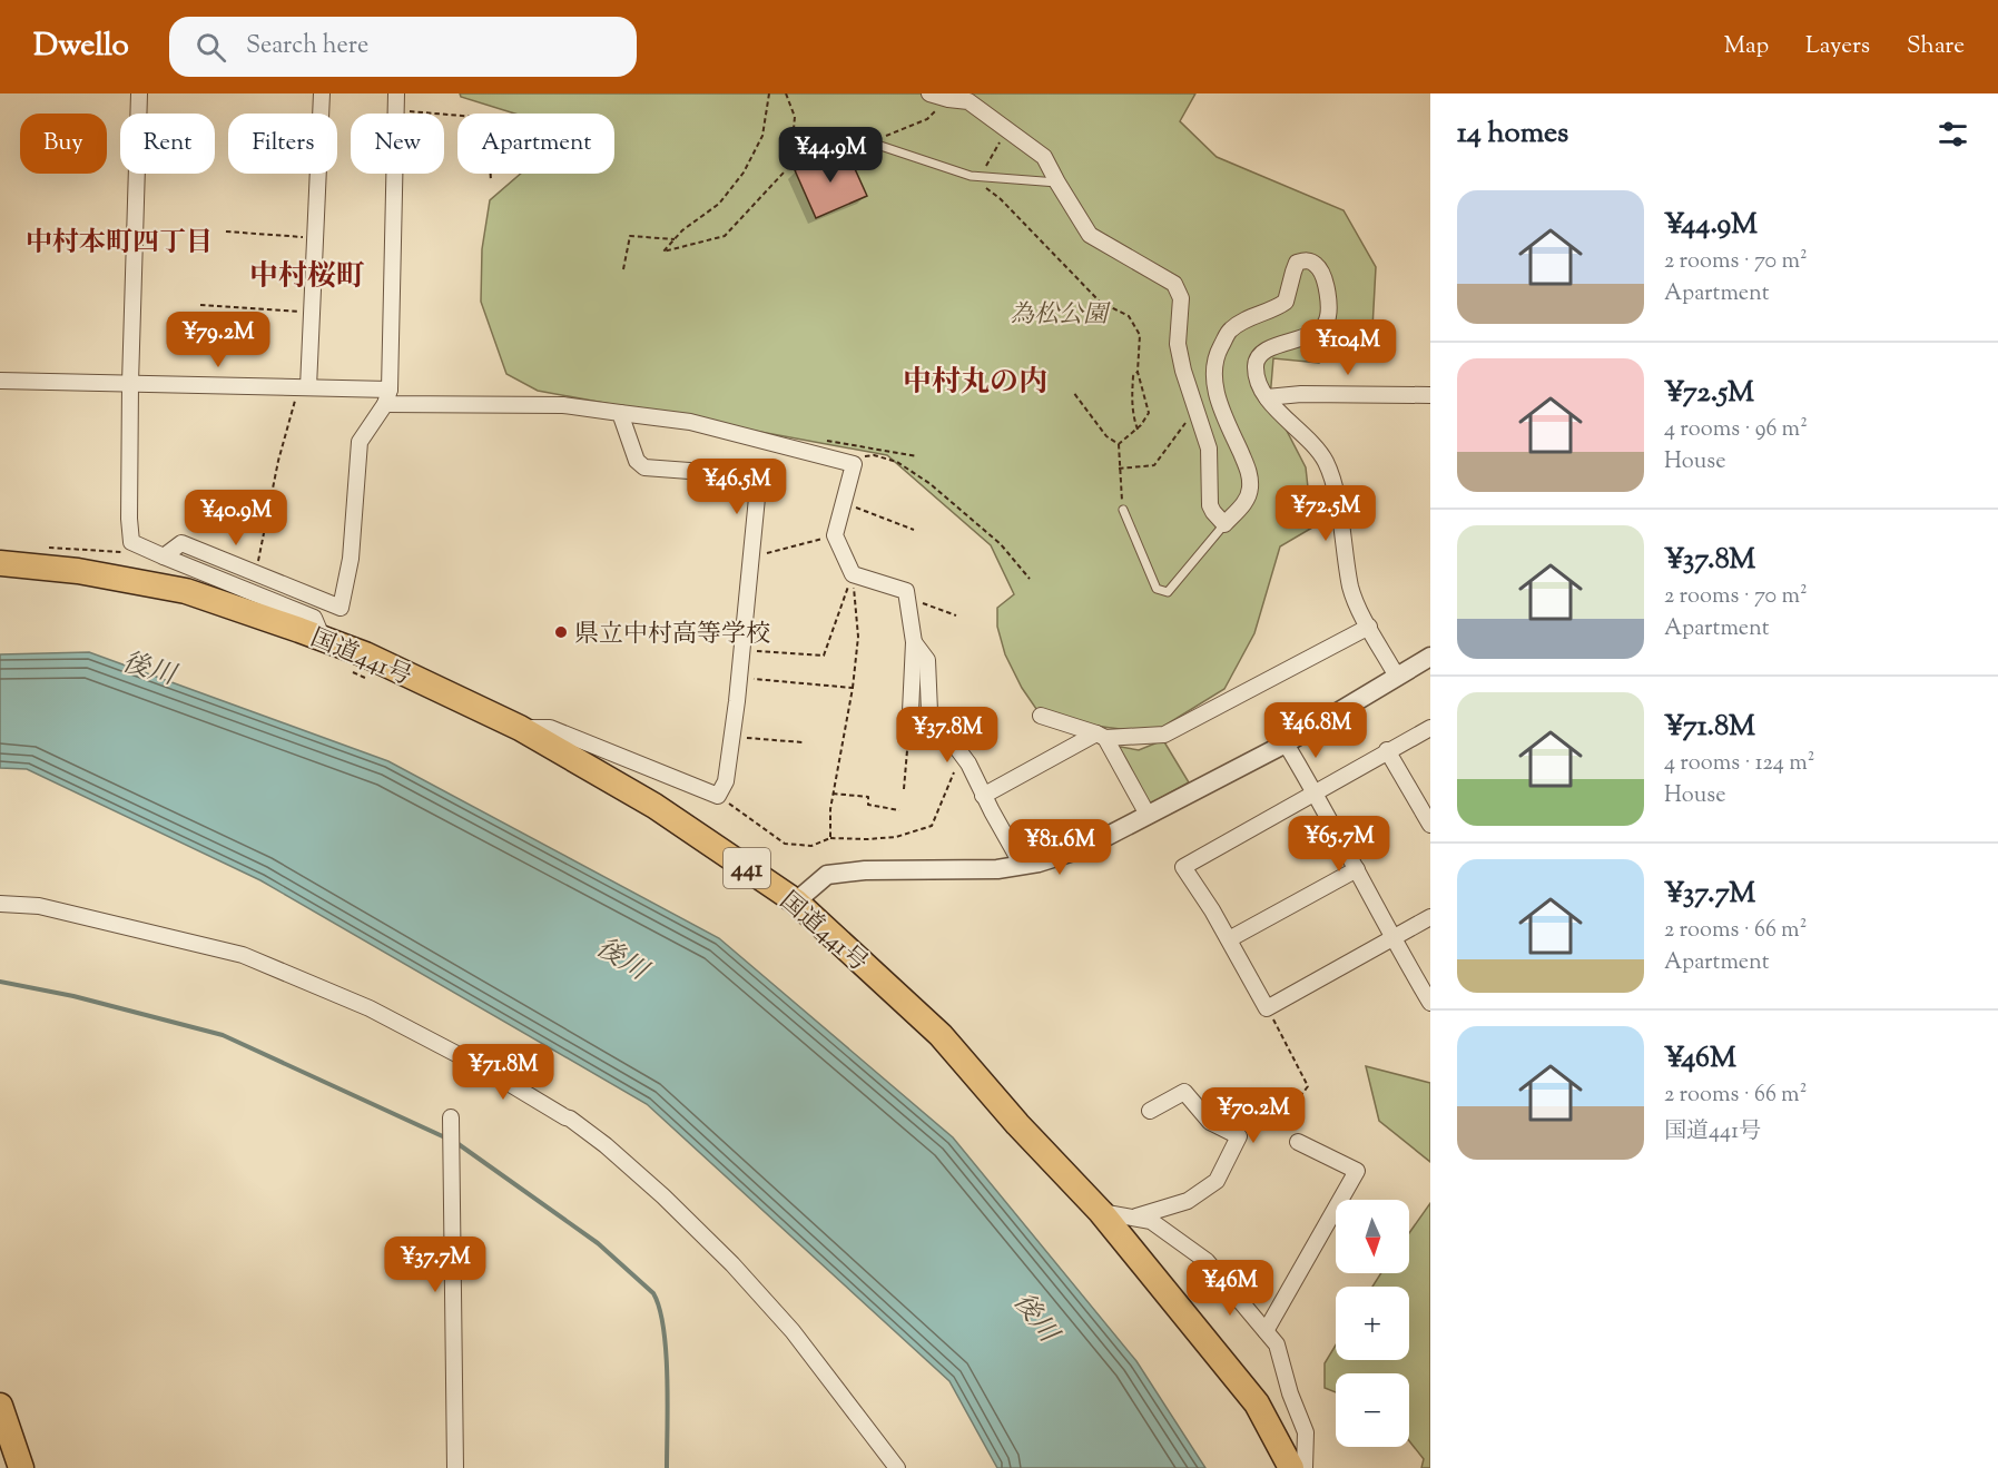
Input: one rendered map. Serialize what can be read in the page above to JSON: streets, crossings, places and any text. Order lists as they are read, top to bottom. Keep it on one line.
{"streets":{"highway":["国道441号","441"]},"districts":["中村本町四丁目","中村桜町","中村丸の内"],"water":["後川"],"parks":["為松公園"],"places":["県立中村高等学校"],"north":"bottom","page":{"header":"Dwello","search":"Search here","nav":["Map","Layers","Share"],"heading":"14 homes","chip":["Buy","Rent","Filters","New","Apartment"],"price":["¥44.9M","¥79.2M","¥104M","¥46.5M","¥72.5M","¥40.9M","¥46.8M","¥37.8M","¥65.7M","¥81.6M","¥71.8M","¥70.2M","¥37.7M","¥46M"],"list":[{"name":"¥44.9M","note":"2 rooms · 70 m² · Apartment"},{"name":"¥72.5M","note":"4 rooms · 96 m² · House"},{"name":"¥37.8M","note":"2 rooms · 70 m² · Apartment"},{"name":"¥71.8M","note":"4 rooms · 124 m² · House"},{"name":"¥37.7M","note":"2 rooms · 66 m² · Apartment"},{"name":"¥46M","note":"2 rooms · 66 m² · 国道441号"}],"map_buttons":["+","−"]}}
